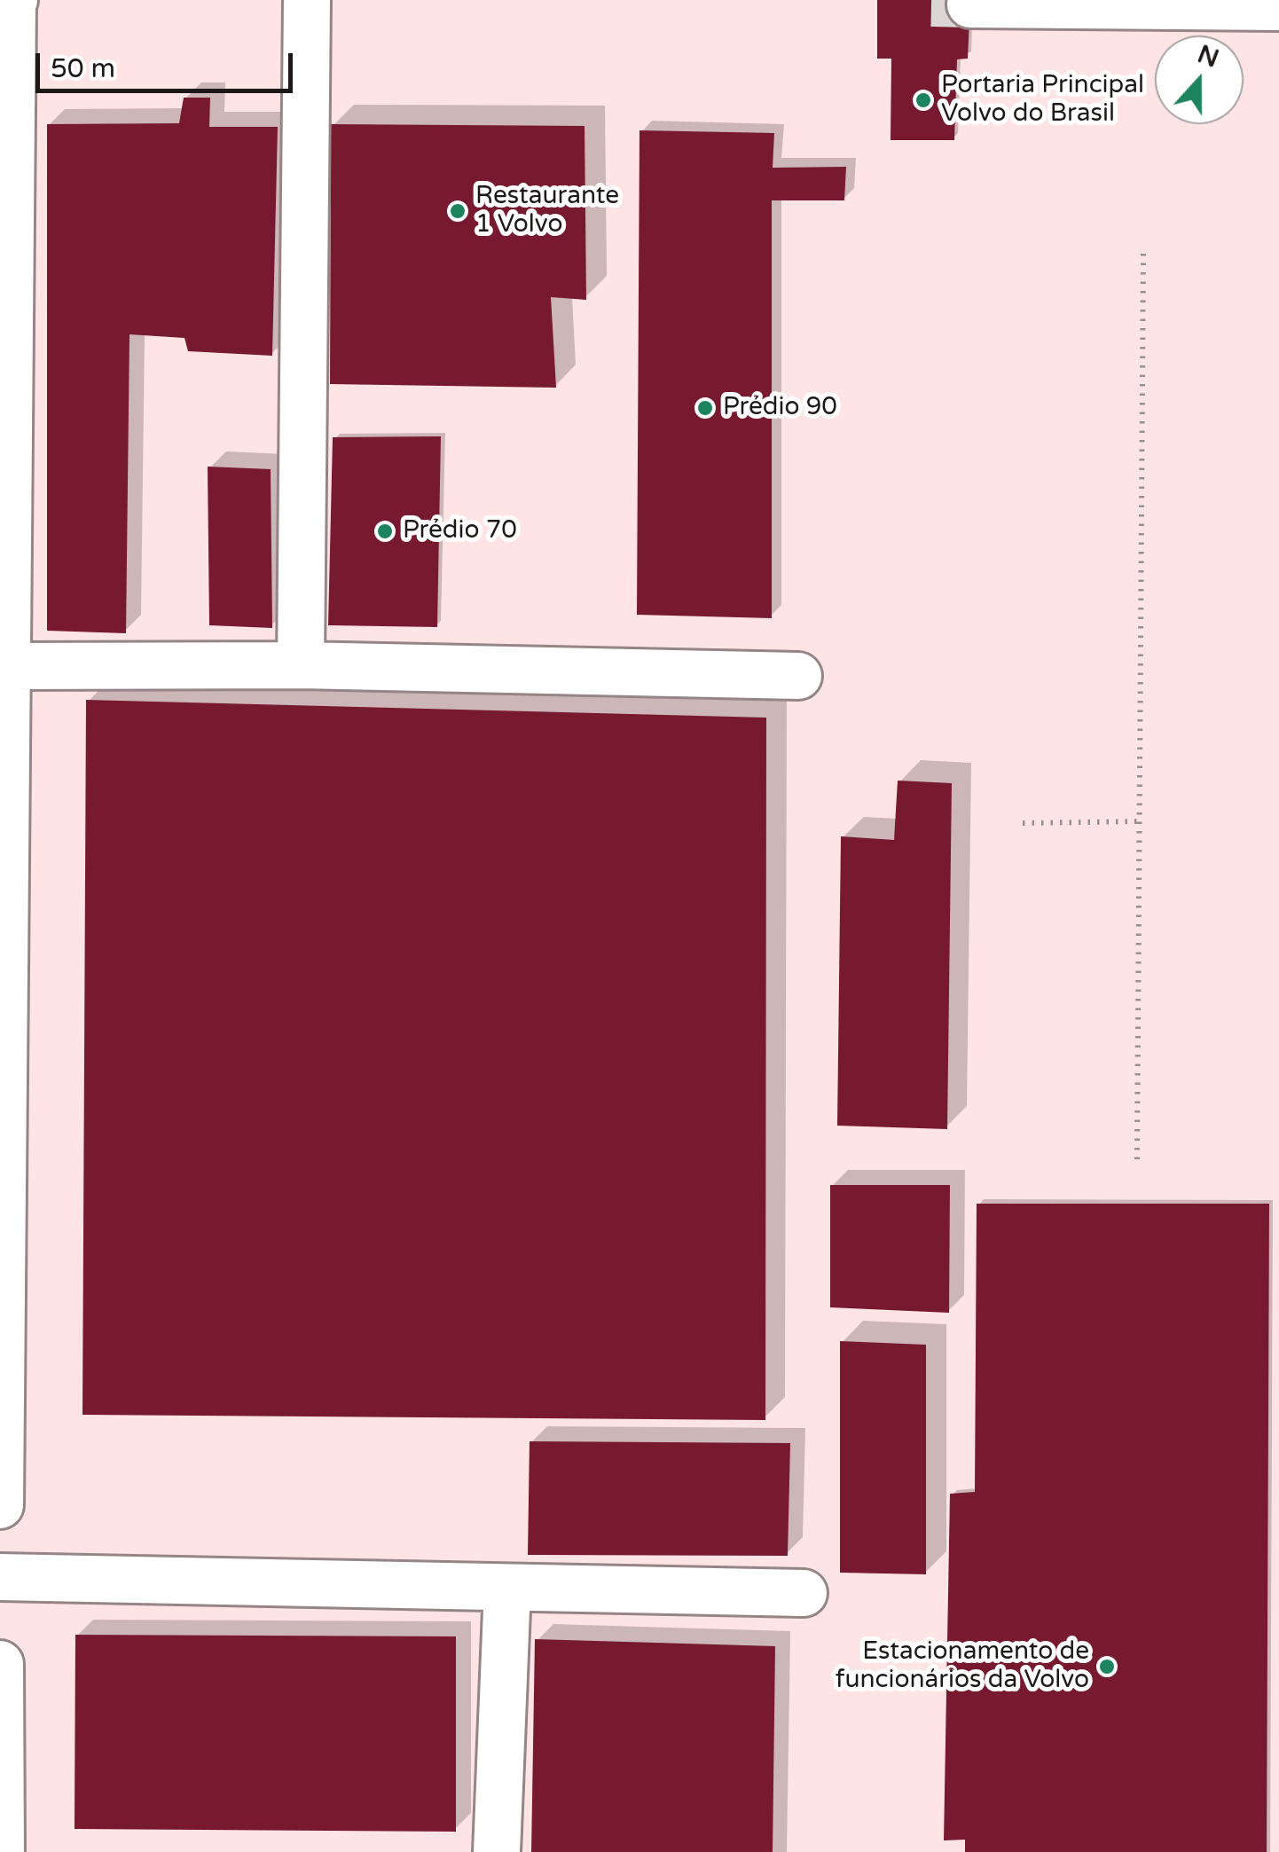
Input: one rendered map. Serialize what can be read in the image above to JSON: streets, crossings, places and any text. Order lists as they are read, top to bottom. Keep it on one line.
{"places":["Portaria Principal Volvo do Brasil","Restaurante 1 Volvo","Prédio 90","Prédio 70","Estacionamento de funcionários da Volvo"],"scale_bar":"50 m","north":"top"}
